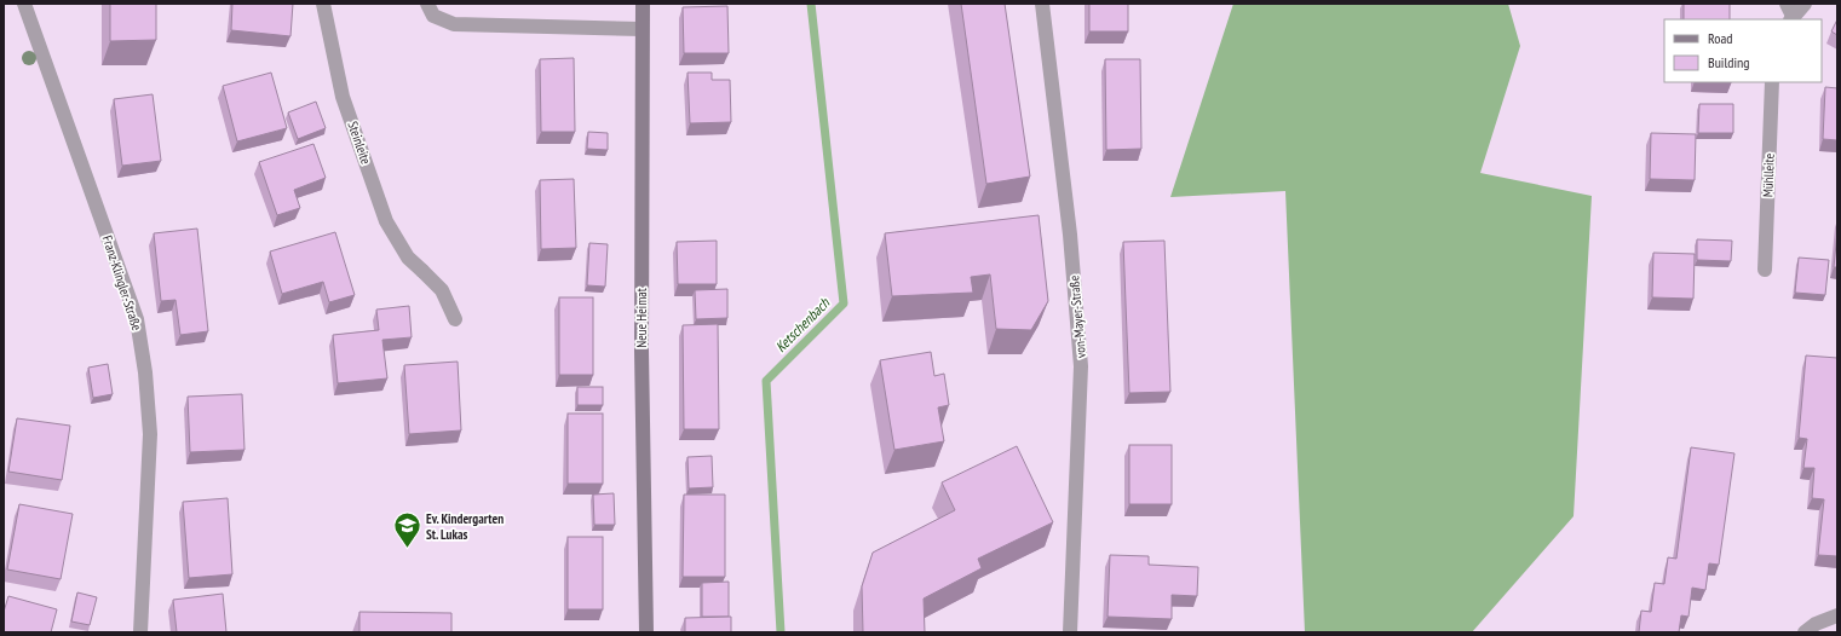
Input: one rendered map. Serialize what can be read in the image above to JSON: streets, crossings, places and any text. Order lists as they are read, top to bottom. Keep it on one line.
{"streets":{"street":["Steinleite","Mühlleite","Franz-Klingler-Straße","von-Mayer-Straße","Neue Heimat"]},"water":["Ketschenbach"],"places":{"school or university":["Ev. Kindergarten St. Lukas"]},"legend":["Road","Building"]}
